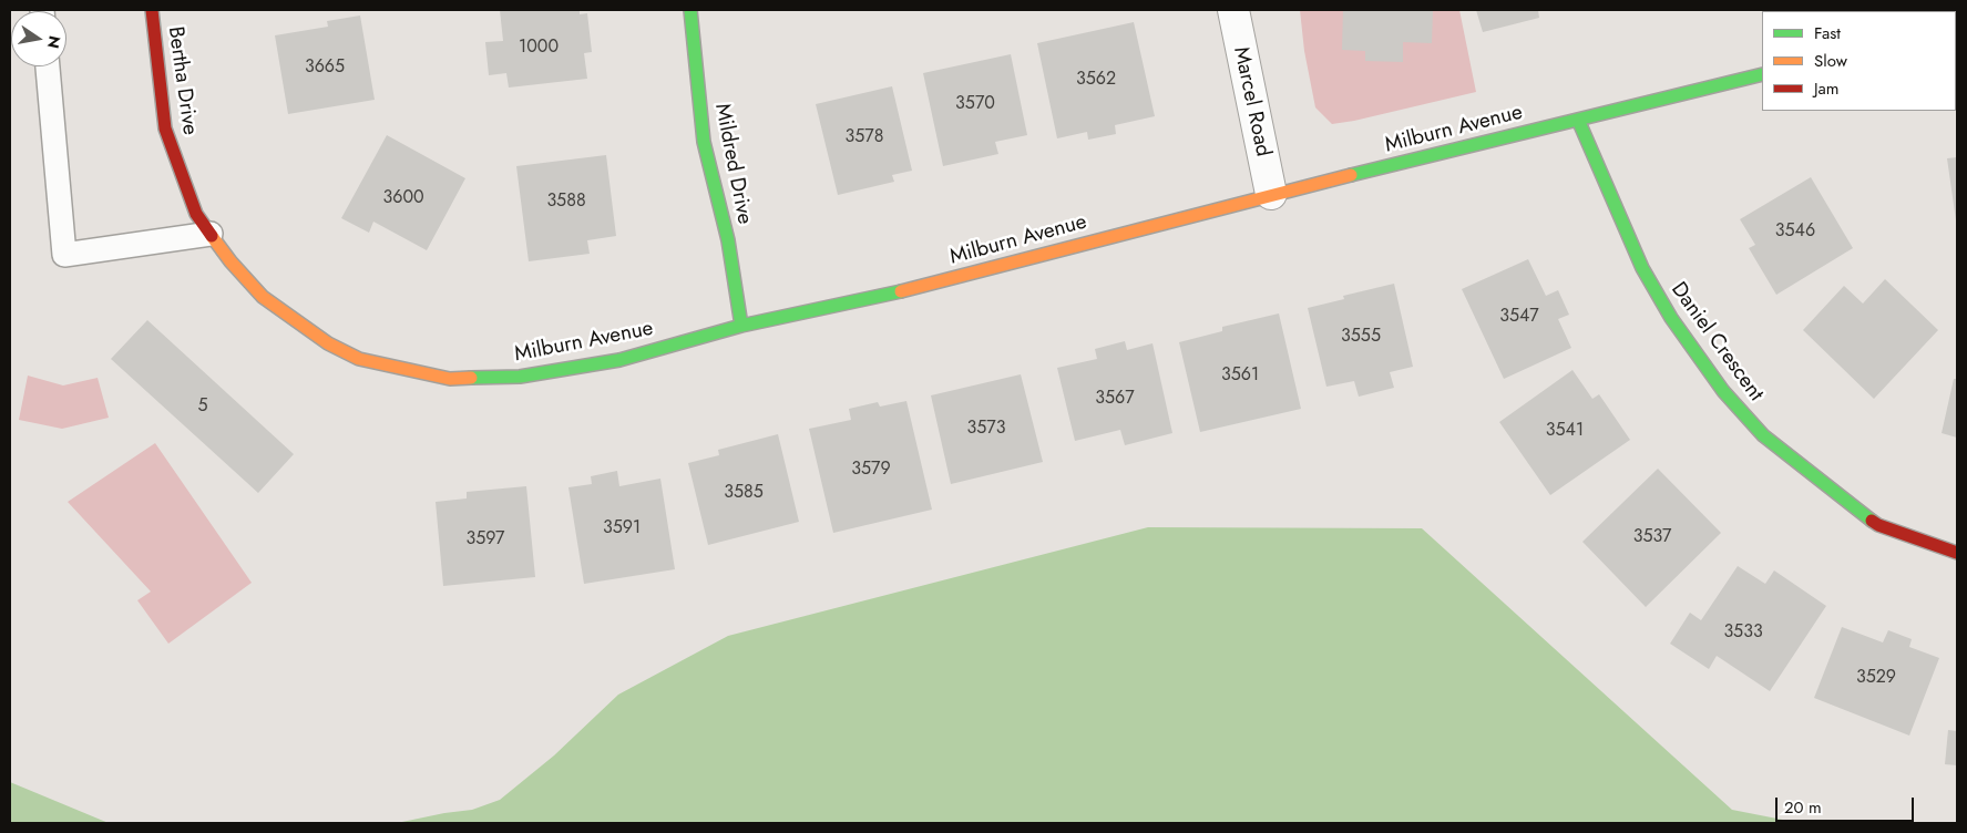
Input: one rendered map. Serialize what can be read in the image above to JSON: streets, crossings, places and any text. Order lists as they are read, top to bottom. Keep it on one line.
{"streets":{"main road":["Bertha Drive","Milburn Avenue","Mildred Drive","Daniel Crescent"],"street":["Marcel Road"]},"crossings":[["Bertha Drive","Milburn Avenue"],["Marcel Road","Milburn Avenue"],["Milburn Avenue","Mildred Drive"],["Milburn Avenue","Daniel Crescent"]],"house_numbers":["1000","3665","3562","3570","3578","3600","3588","3546","3547","3555","3561","3567","5","3573","3541","3579","3585","3591","3537","3597","3533","3529"],"legend":["Fast","Slow","Jam"],"scale_bar":"20 m","north":"right"}
